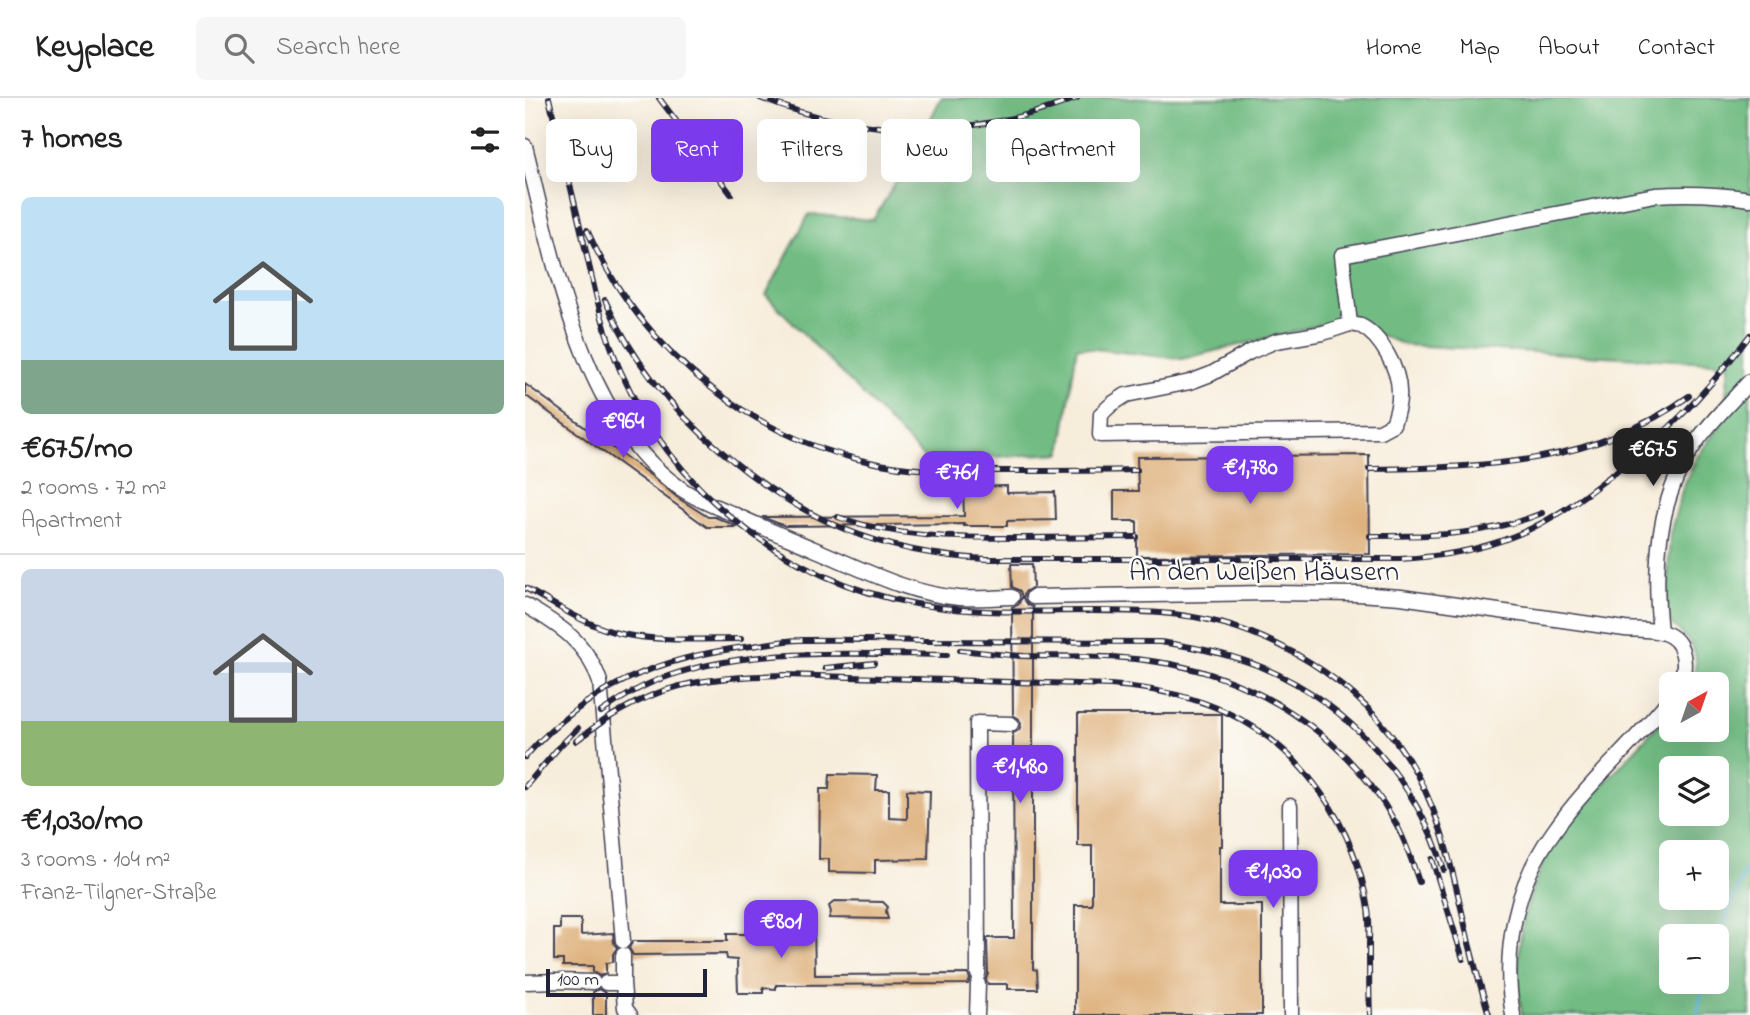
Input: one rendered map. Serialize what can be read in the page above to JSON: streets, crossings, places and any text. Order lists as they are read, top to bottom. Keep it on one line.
{"streets":{"street":["An den Weißen Häusern"]},"scale_bar":"100 m","north":"top right","page":{"header":"Keyplace","search":"Search here","nav":["Home","Map","About","Contact"],"heading":"7 homes","chip":["Buy","Rent","Filters","New","Apartment"],"list":[{"name":"€675/mo","note":"2 rooms · 72 m² · Apartment"},{"name":"€1,030/mo","note":"3 rooms · 104 m² · Franz-Tilgner-Straße"}],"price":["€964","€675","€1,780","€761","€1,480","€1,030","€801"],"map_buttons":["+","−"],"scale":"100 m"}}
